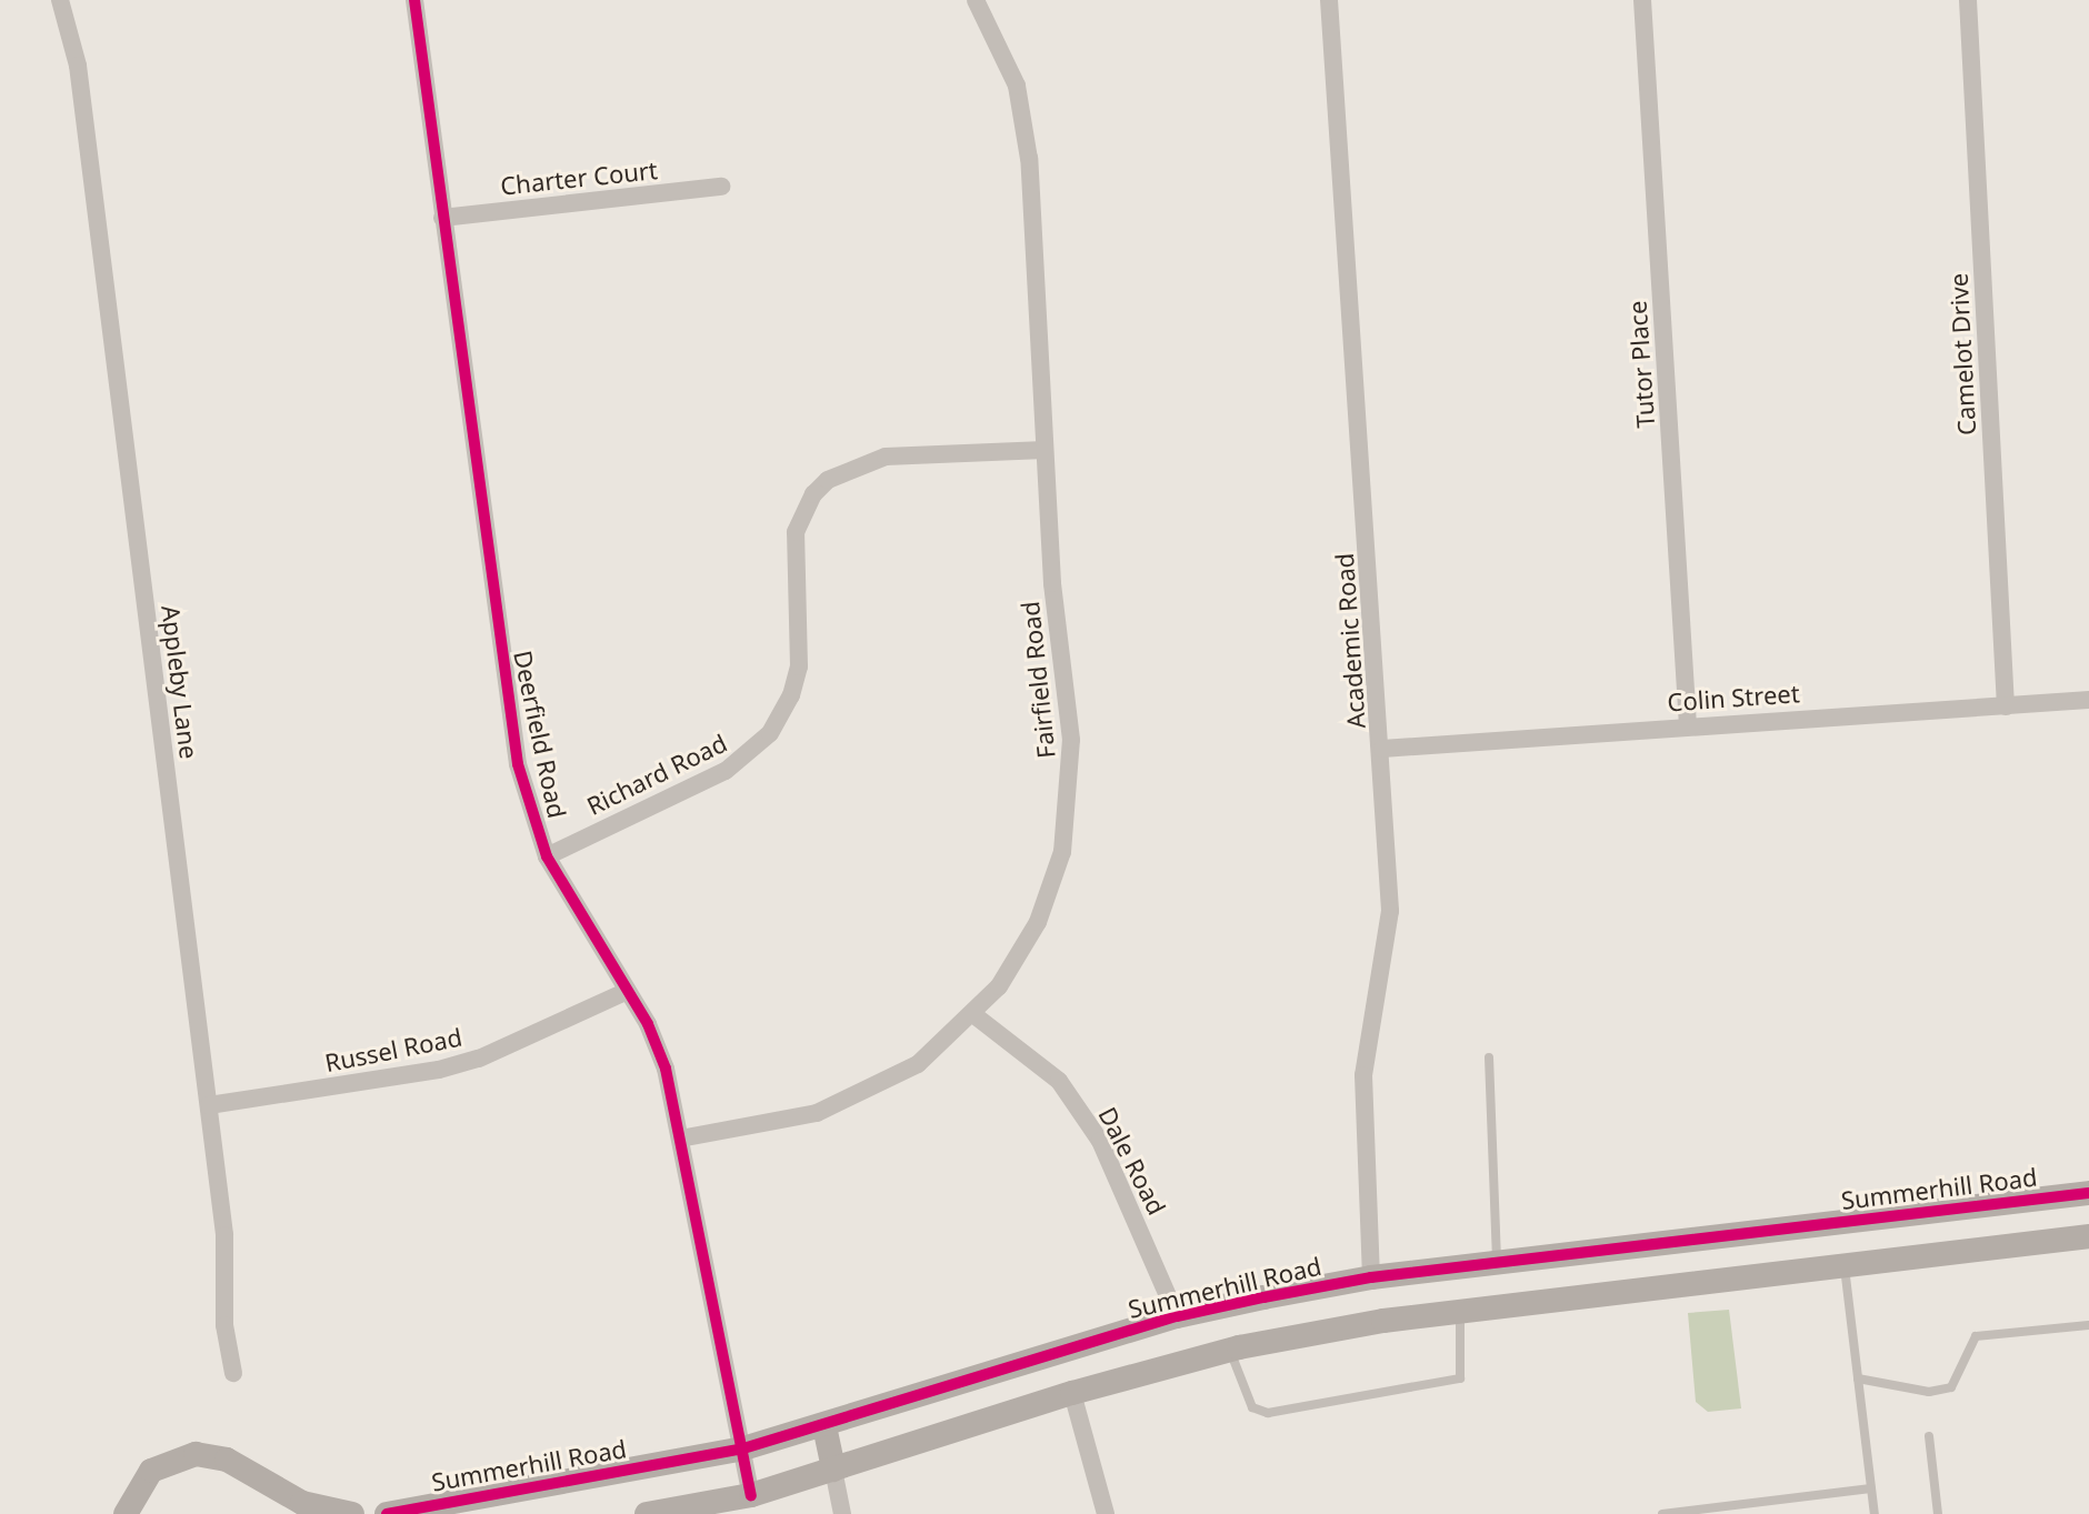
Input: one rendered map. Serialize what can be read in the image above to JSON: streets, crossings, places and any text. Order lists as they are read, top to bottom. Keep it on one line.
{"streets":{"street":["Charter Court","Camelot Drive","Tutor Place","Academic Road","Fairfield Road","Appleby Lane","Colin Street","Deerfield Road","Richard Road","Russel Road","Dale Road","Summerhill Road"]},"crossings":[["Charter Court","Deerfield Road"],["Camelot Drive","Colin Street"],["Tutor Place","Colin Street"],["Academic Road","Colin Street"],["Academic Road","Summerhill Road"],["Fairfield Road","Deerfield Road"],["Fairfield Road","Richard Road"],["Fairfield Road","Dale Road"],["Appleby Lane","Russel Road"],["Deerfield Road","Richard Road"],["Deerfield Road","Russel Road"],["Deerfield Road","Summerhill Road"],["Dale Road","Summerhill Road"]]}
